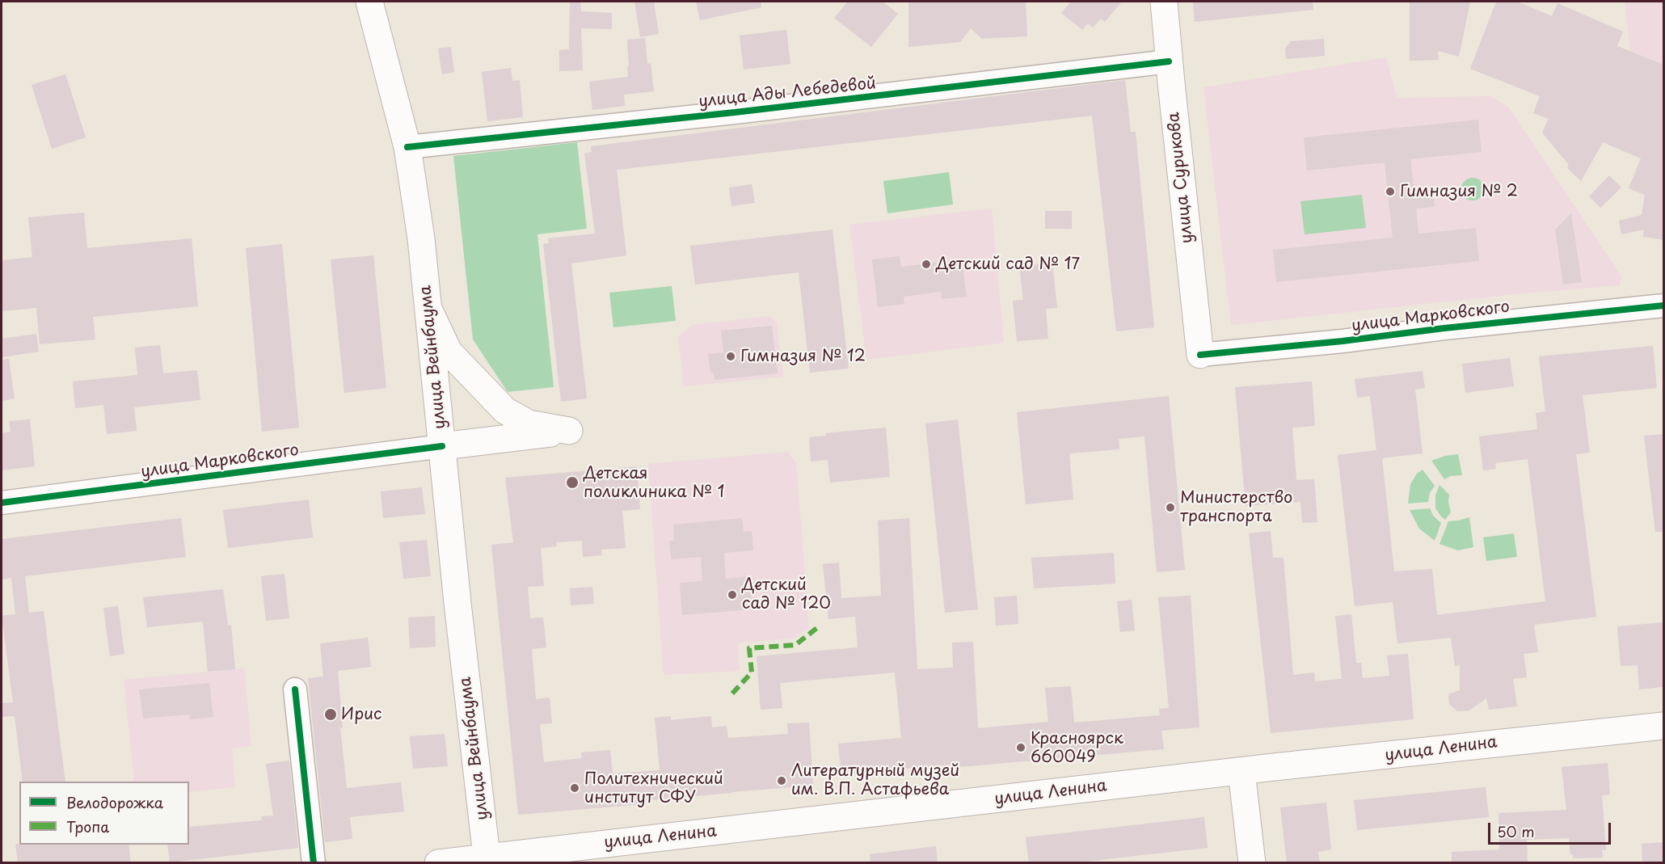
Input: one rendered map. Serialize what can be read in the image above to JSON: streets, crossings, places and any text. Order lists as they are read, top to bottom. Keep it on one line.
{"streets":{"main road":["улица Сурикова","улица Марковского","улица Вейнбаума","улица Ленина"],"street":["улица Ады Лебедевой"]},"crossings":[["улица Ады Лебедевой","улица Сурикова"],["улица Ады Лебедевой","улица Вейнбаума"],["улица Сурикова","улица Марковского"],["улица Марковского","улица Вейнбаума"],["улица Вейнбаума","улица Ленина"]],"places":["Гимназия № 2","Детский сад № 17","Гимназия № 12","Детская поликлиника № 1","Министерство транспорта","Детский сад № 120","Ирис","Красноярск 660049","Литературный музей им. В.П. Астафьева","Политехнический институт СФУ"],"legend":["Велодорожка","Тропа"],"scale_bar":"50 m"}
